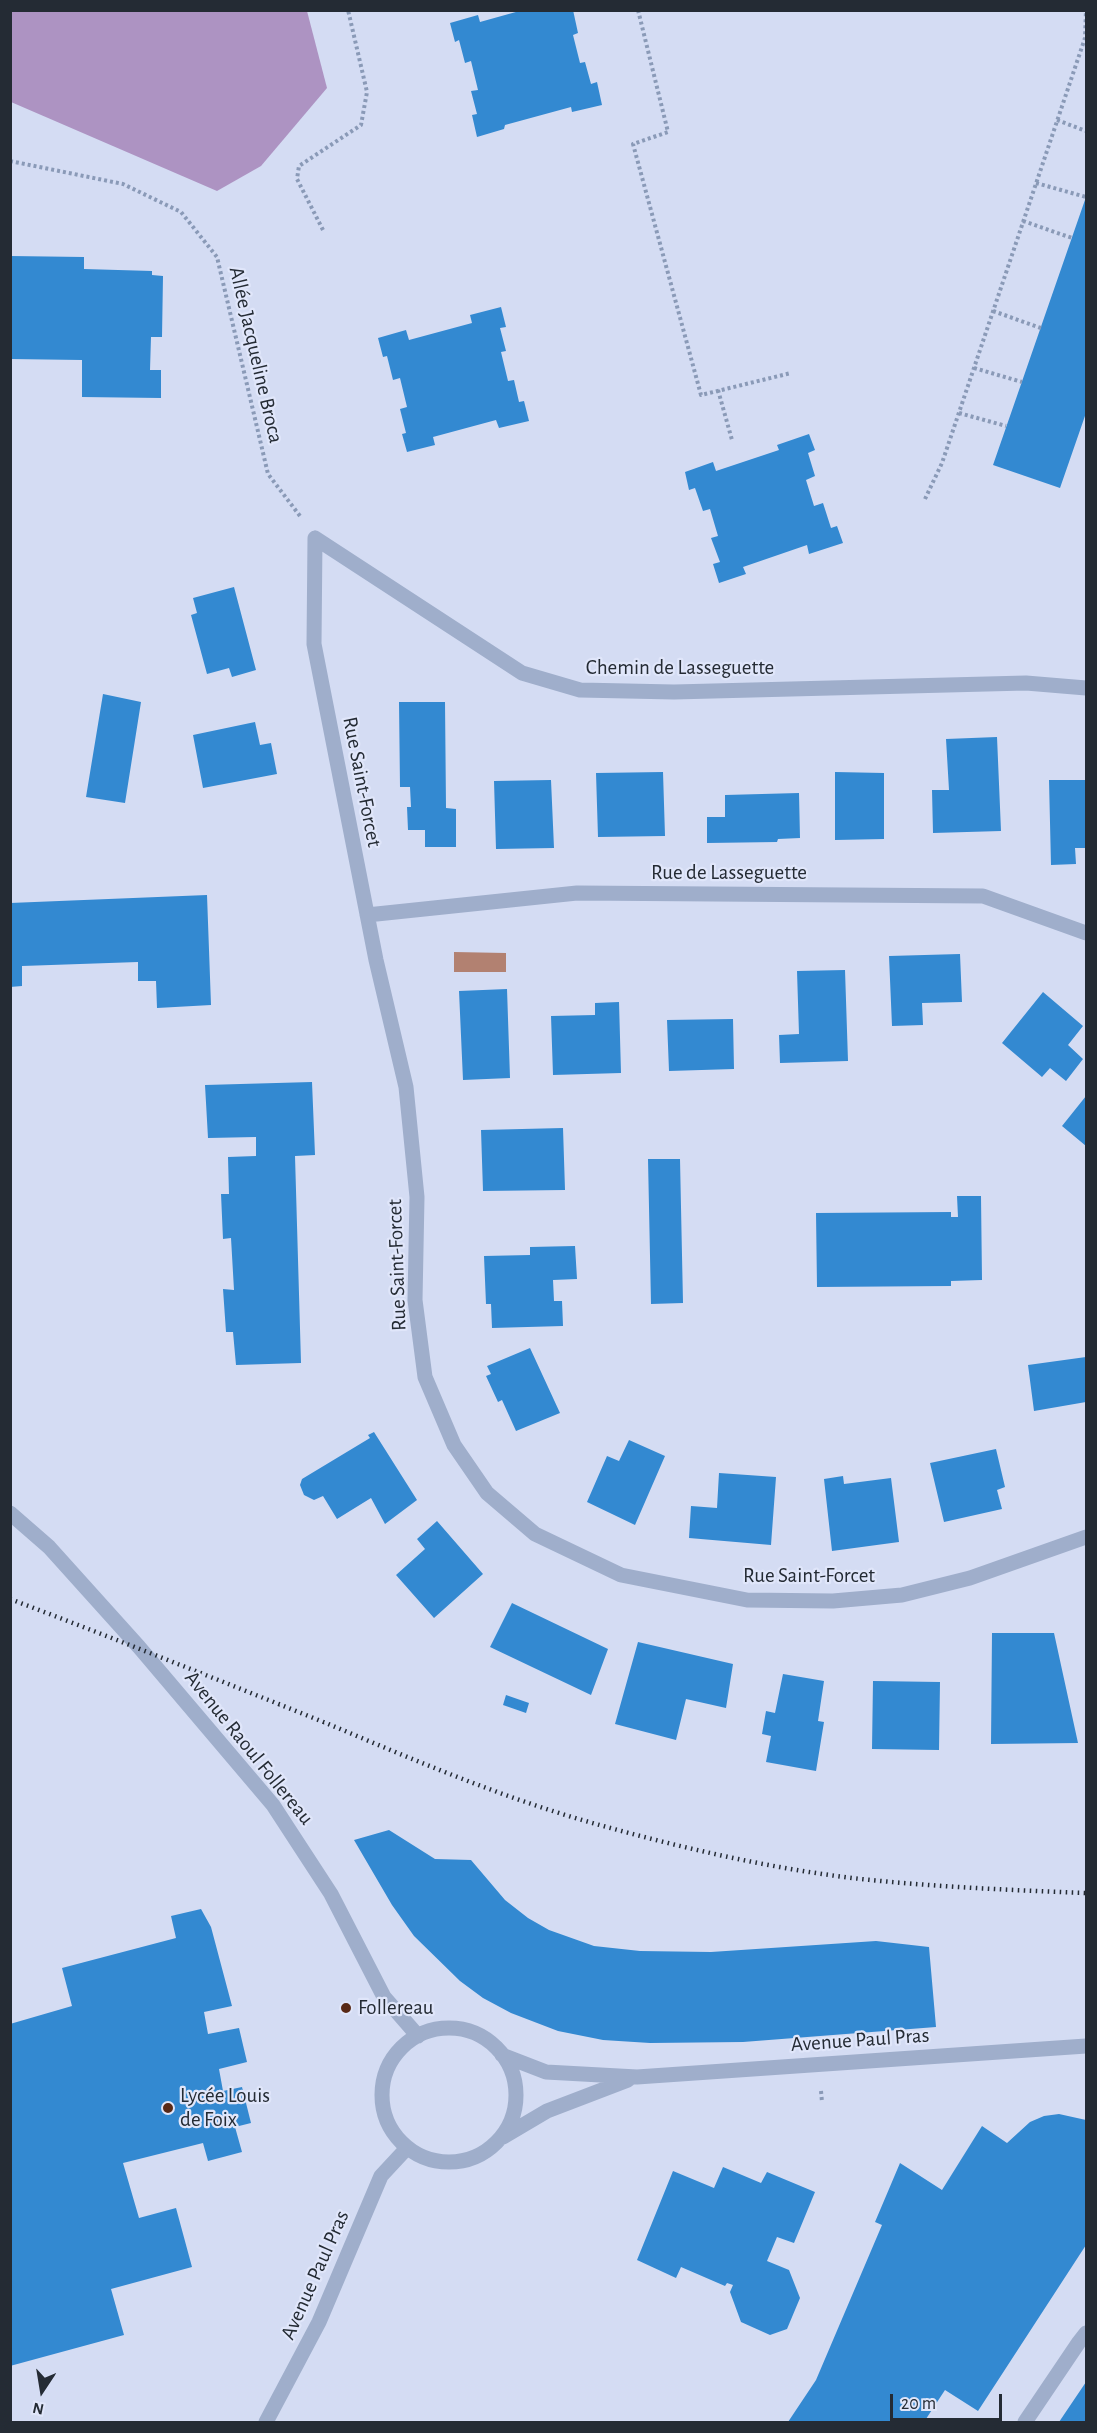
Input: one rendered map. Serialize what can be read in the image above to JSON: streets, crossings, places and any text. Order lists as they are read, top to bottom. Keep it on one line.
{"streets":{"street":["Chemin de Lasseguette","Rue Saint-Forcet","Rue de Lasseguette","Avenue Raoul Follereau","Avenue Paul Pras"],"path":["Allée Jacqueline Broca"]},"crossings":[["Allée Jacqueline Broca","Chemin de Lasseguette"],["Allée Jacqueline Broca","Rue Saint-Forcet"],["Chemin de Lasseguette","Rue Saint-Forcet"],["Rue Saint-Forcet","Rue de Lasseguette"],["Avenue Raoul Follereau","Avenue Paul Pras"]],"places":["Follereau","Lycée Louis de Foix"],"scale_bar":"20 m","north":"bottom"}
